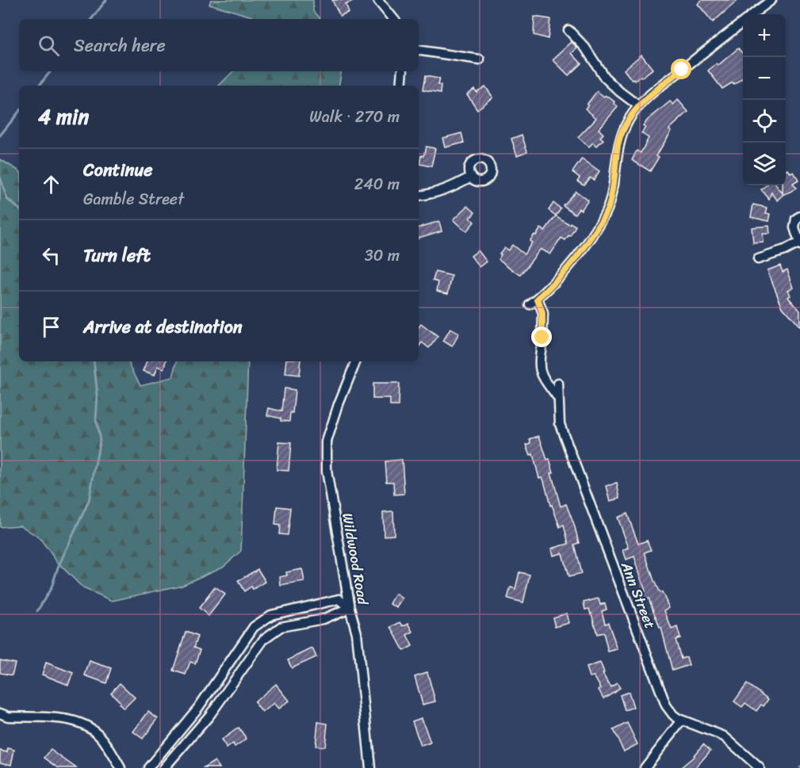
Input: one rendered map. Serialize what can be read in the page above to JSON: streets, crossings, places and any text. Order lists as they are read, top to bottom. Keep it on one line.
{"streets":{"street":["Wildwood Road","Ann Street"]},"page":{"map_buttons":["+","−"],"search":"Search here","heading":["4 min","Walk · 270 m"],"list":[["Continue","Gamble Street","240 m"],["Turn left","30 m"],"Arrive at destination"]}}
